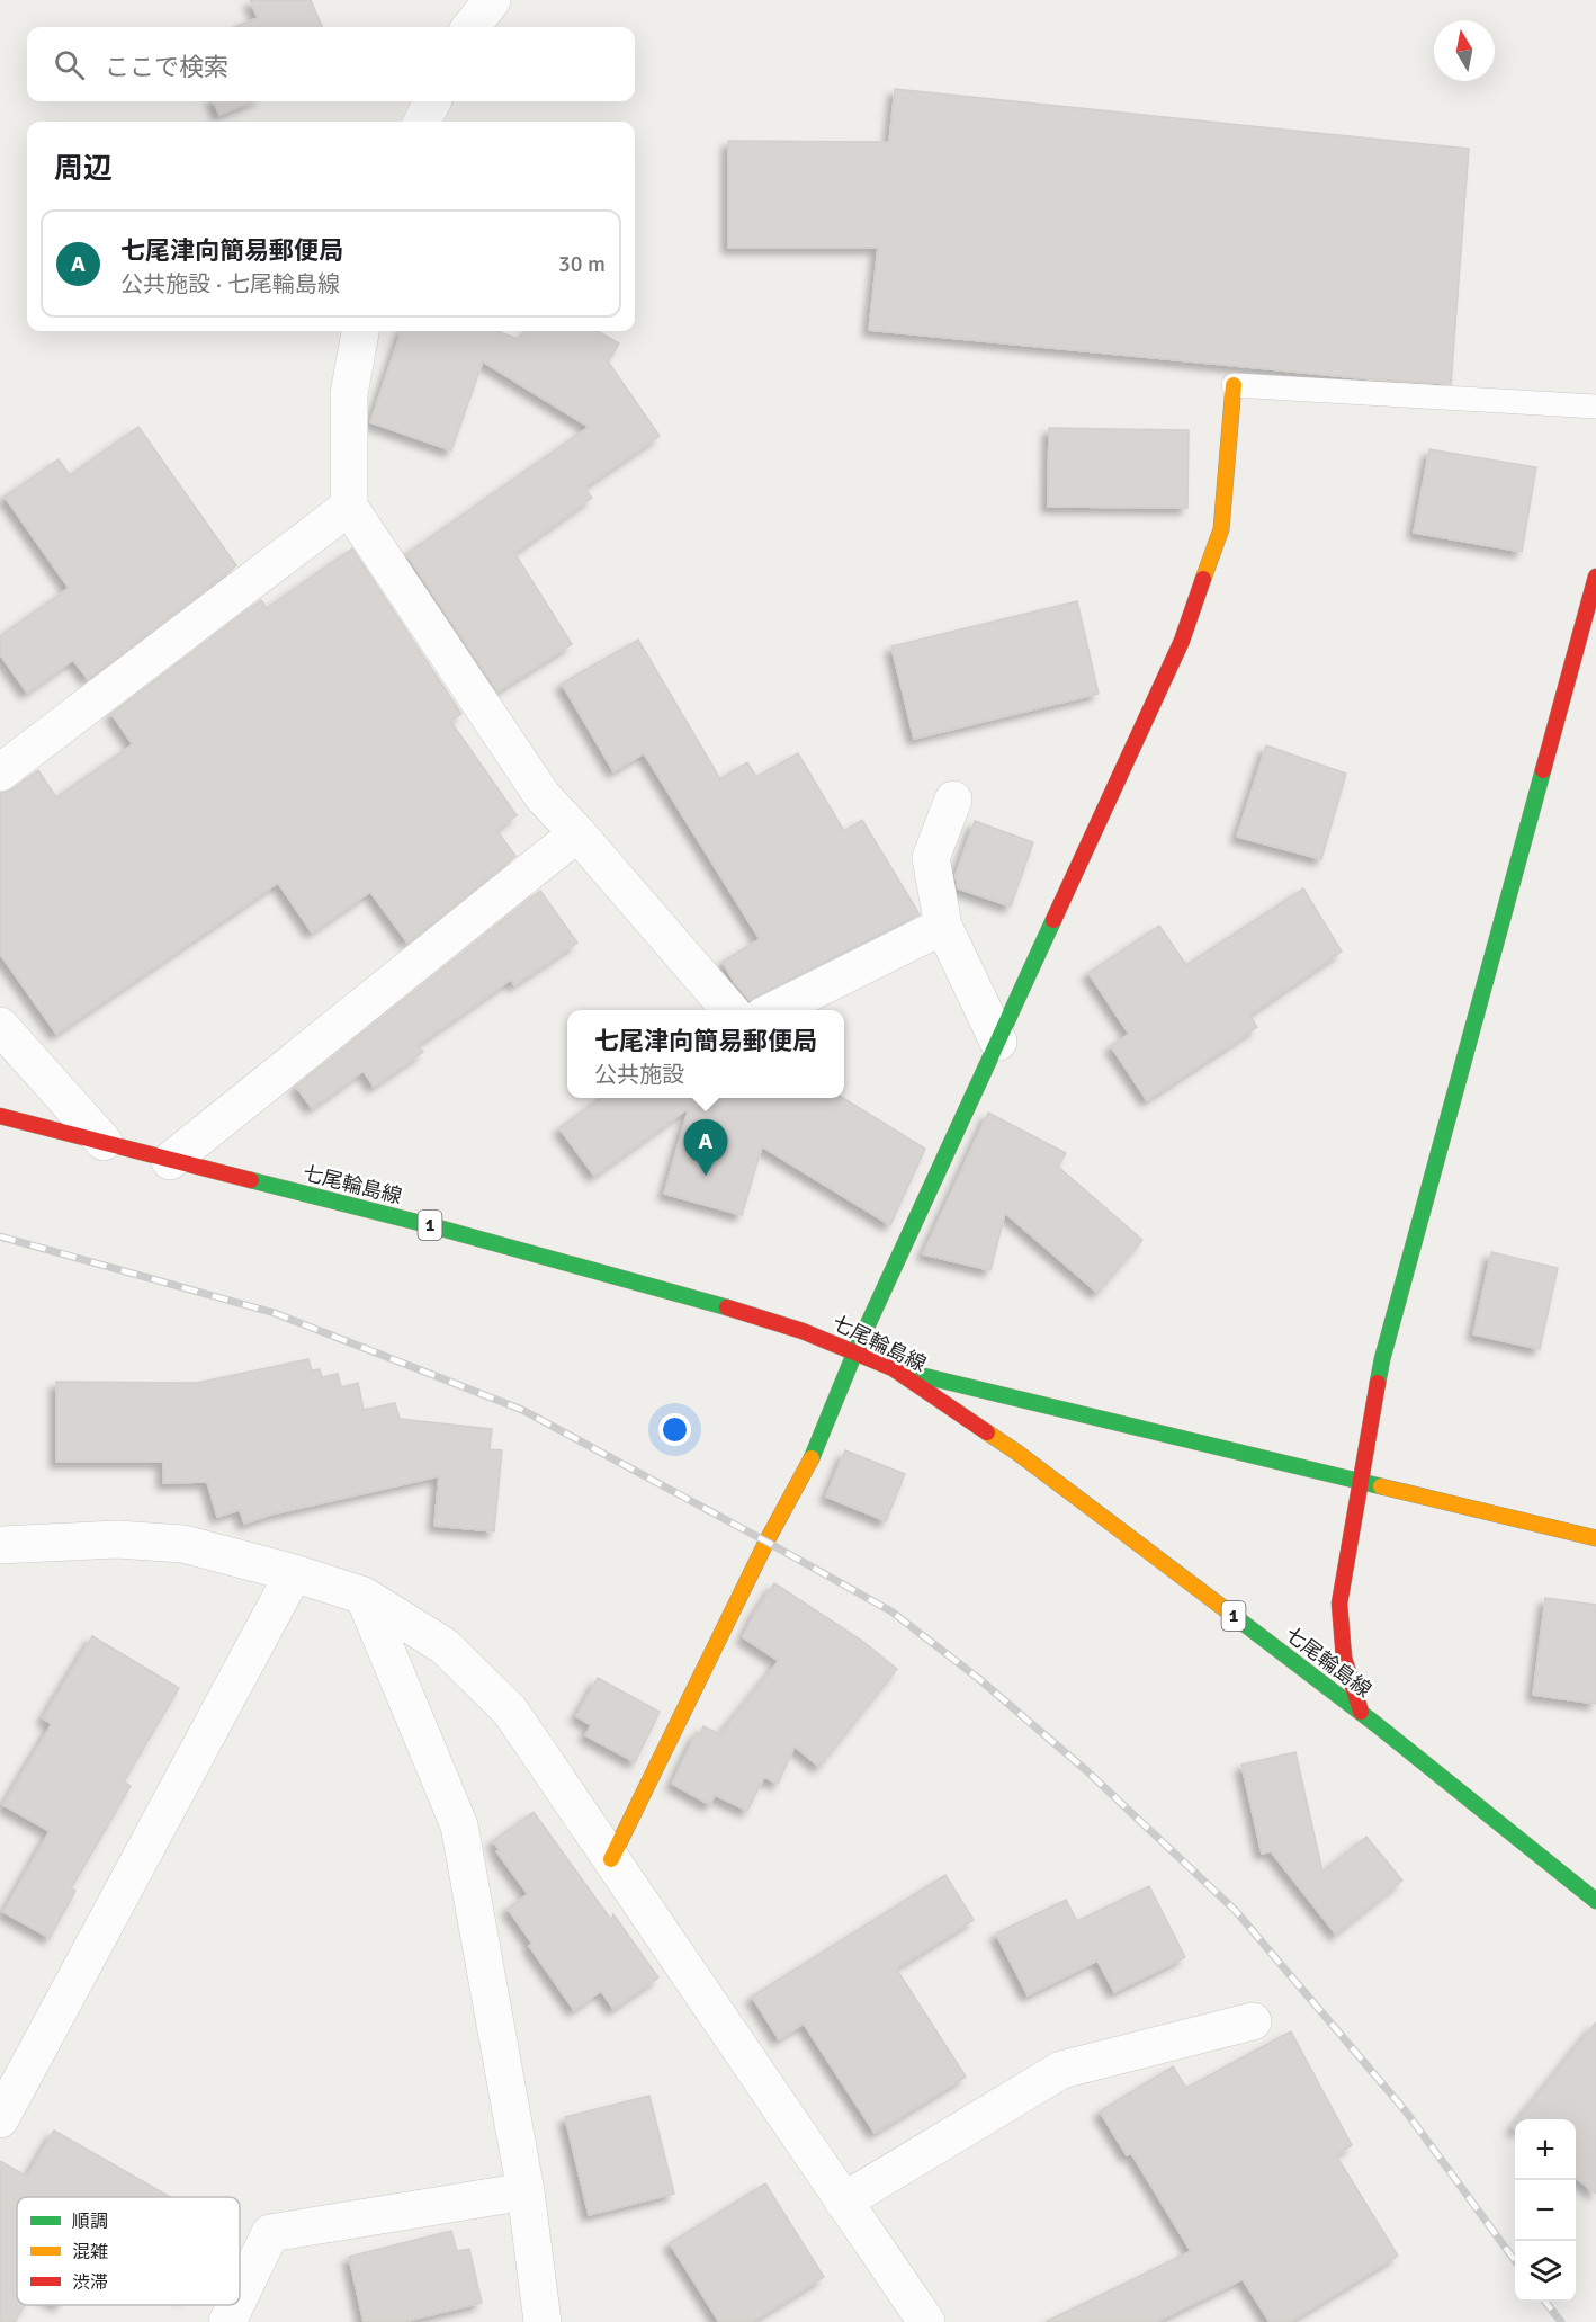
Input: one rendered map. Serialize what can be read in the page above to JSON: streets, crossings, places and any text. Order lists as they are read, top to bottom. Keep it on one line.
{"streets":{"street":["七尾輪島線","1"]},"legend":["順調","混雑","渋滞"],"north":"top","page":{"search":"ここで検索","heading":"周辺","list":[{"mark":"A","name":"七尾津向簡易郵便局","note":"公共施設 · 七尾輪島線","value":"30 m"}],"popup":["七尾津向簡易郵便局","公共施設"],"pins":"A","map_buttons":["+","−"]}}
